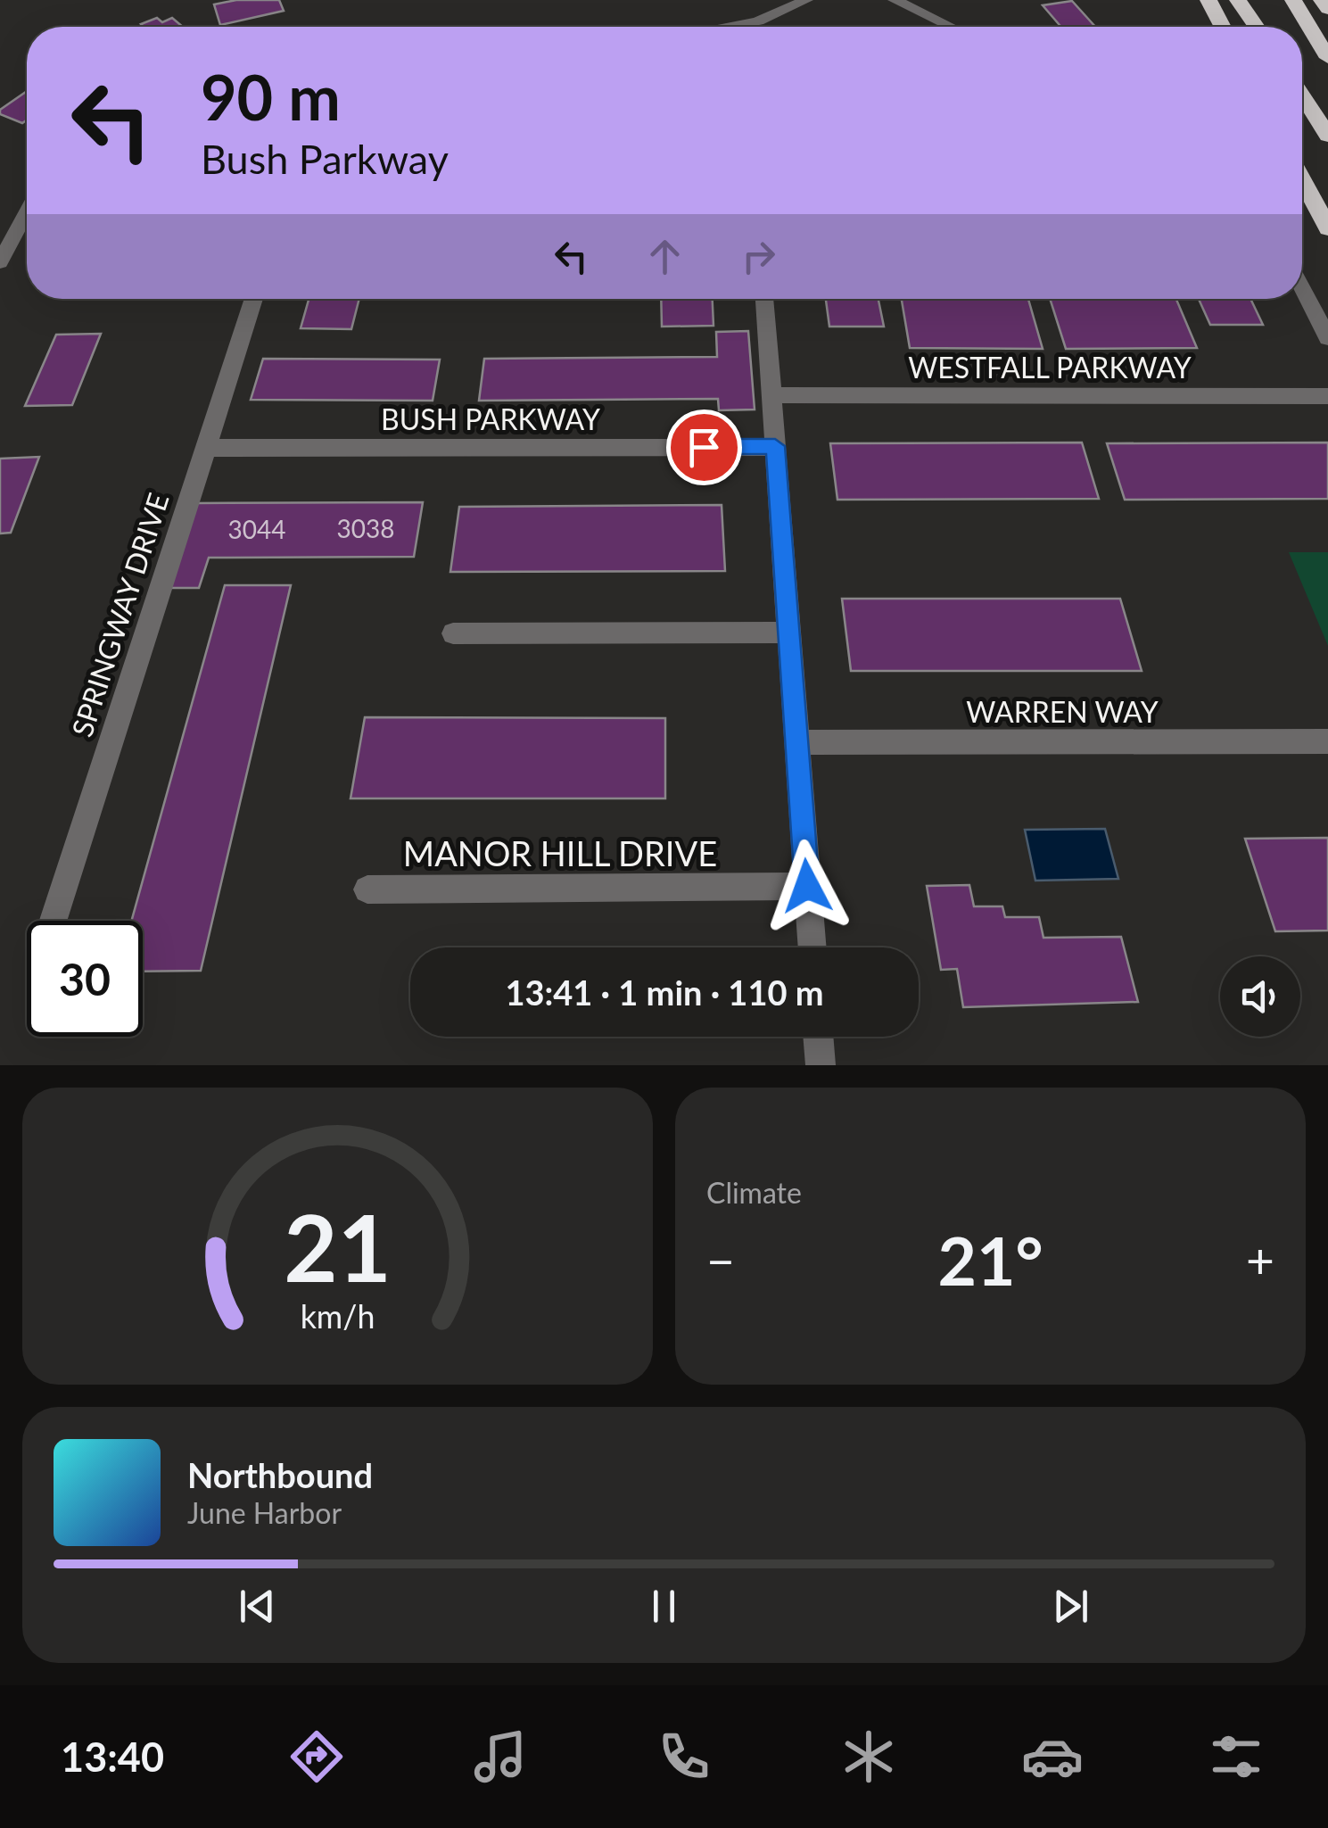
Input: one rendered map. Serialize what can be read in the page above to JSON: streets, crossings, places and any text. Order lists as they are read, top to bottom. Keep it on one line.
{"streets":{"street":["WESTFALL PARKWAY","BUSH PARKWAY","SPRINGWAY DRIVE","WARREN WAY","MANOR HILL DRIVE"]},"crossings":[["BUSH PARKWAY","SPRINGWAY DRIVE"]],"house_numbers":["3038","3044"],"page":{"turn":["90 m","Bush Parkway"],"limit":"30","trip":"13:41 · 1 min · 110 m","tile":"Climate","heat":["−","21°","+"],"song":["Northbound","June Harbor"],"tabs":"13:40","gauge":["21","km/h"]}}
